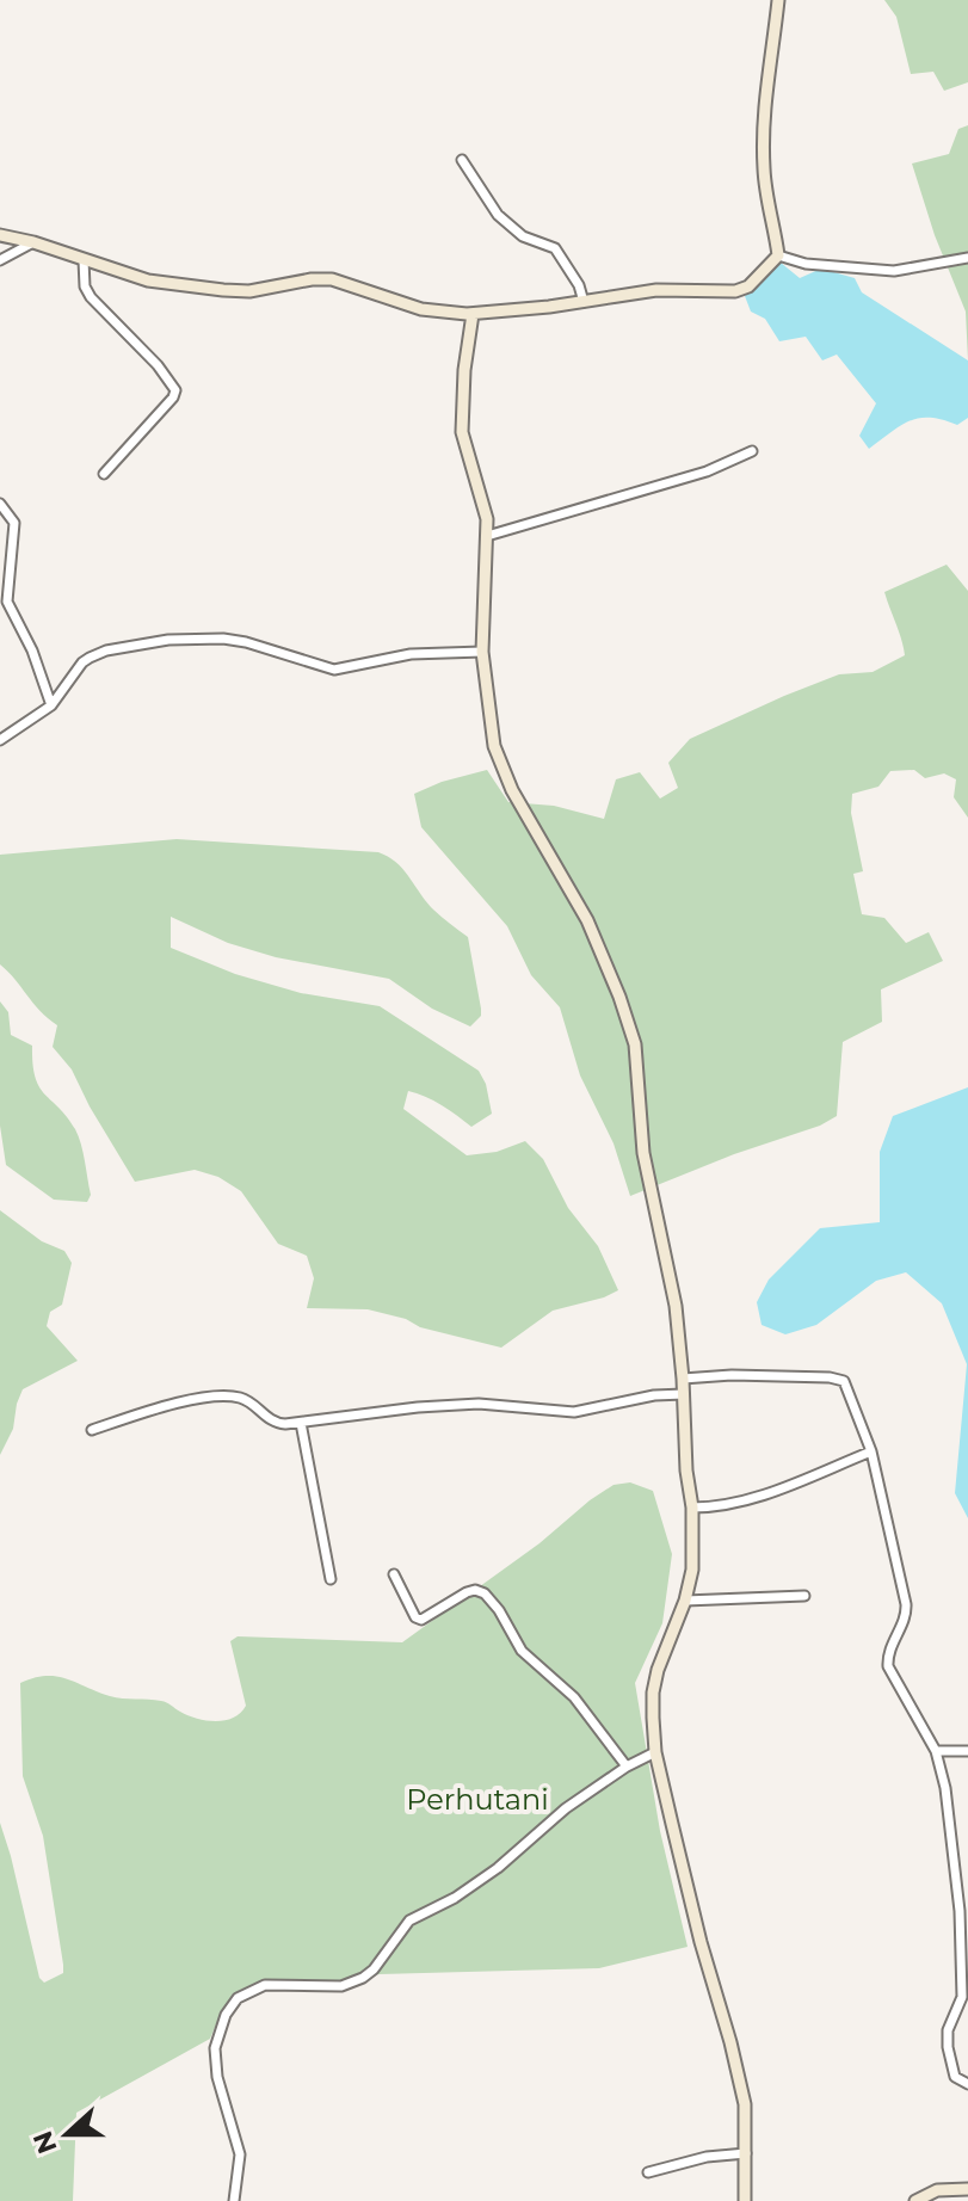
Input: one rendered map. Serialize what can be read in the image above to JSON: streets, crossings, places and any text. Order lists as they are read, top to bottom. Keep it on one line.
{"parks":["Perhutani"],"north":"left"}
